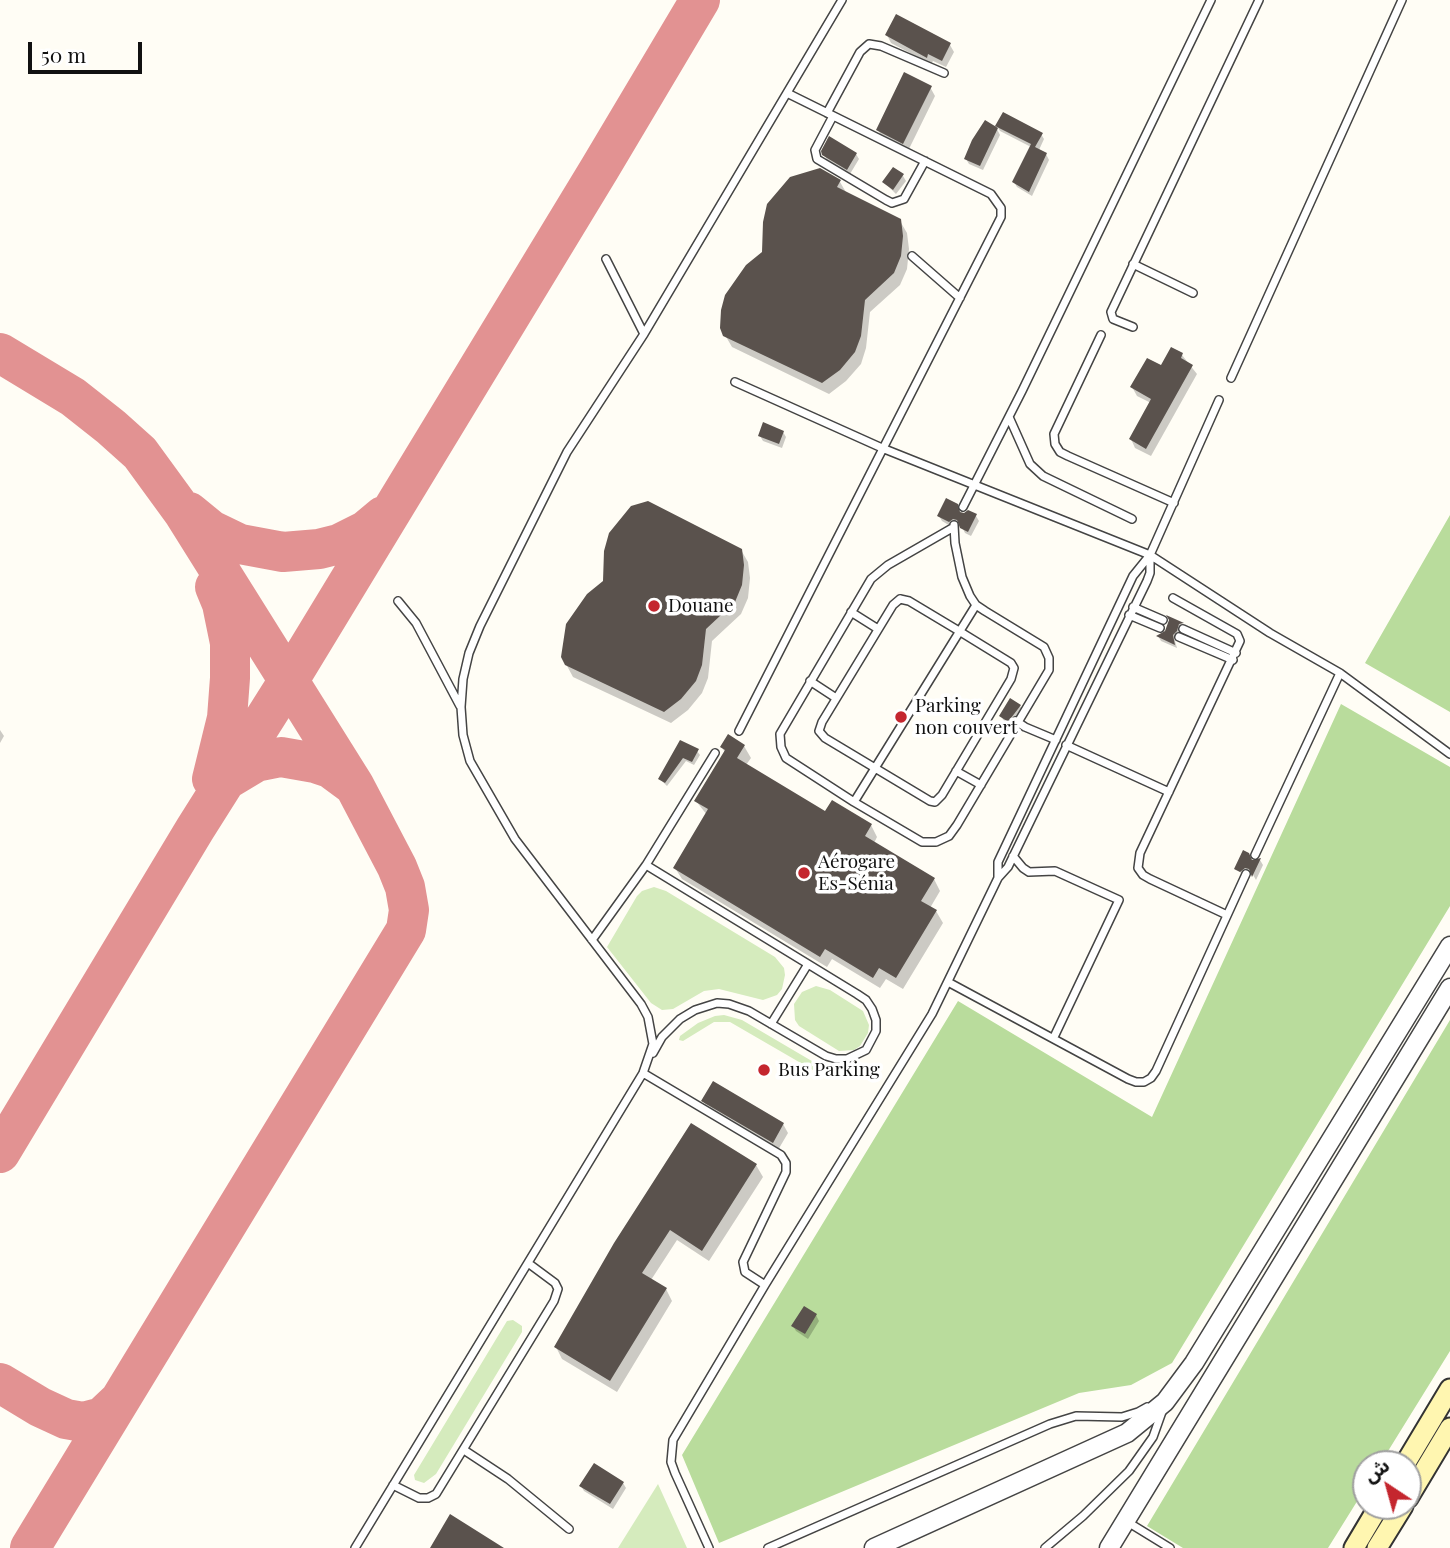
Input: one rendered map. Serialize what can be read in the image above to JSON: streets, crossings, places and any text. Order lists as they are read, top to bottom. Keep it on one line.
{"places":["Douane","Parking non couvert","Aérogare Es-Sénia","Bus Parking"],"scale_bar":"50 m","north":"top left"}
